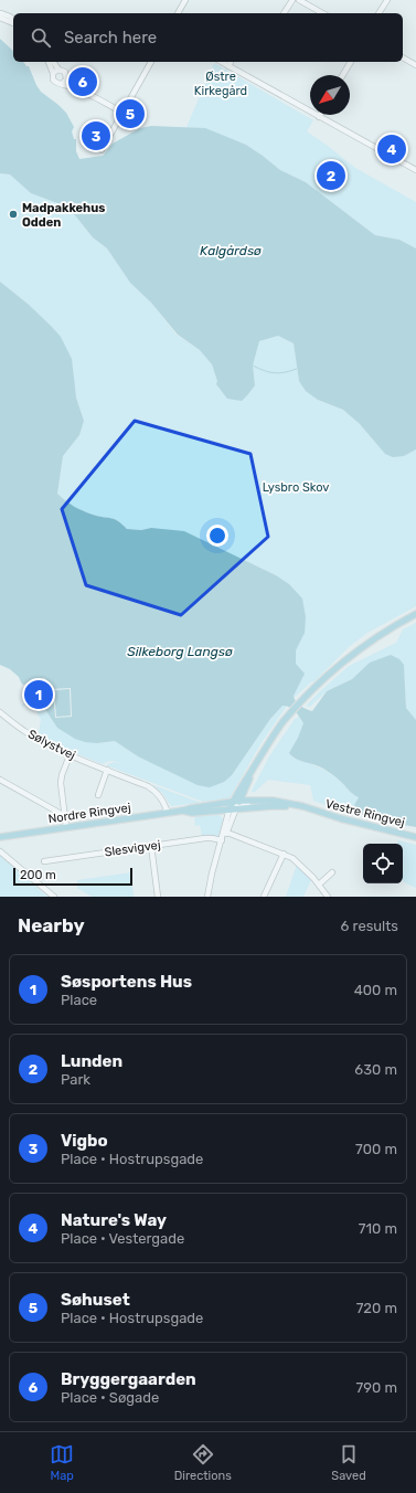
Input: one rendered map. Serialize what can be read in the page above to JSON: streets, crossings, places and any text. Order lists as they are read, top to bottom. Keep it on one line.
{"streets":{"main road":["Nordre Ringvej","Vestre Ringvej"],"street":["Sølystvej","Slesvigvej"]},"crossings":[["Sølystvej","Nordre Ringvej"],["Nordre Ringvej","Vestre Ringvej"]],"water":["Kalgårdsø","Silkeborg Langsø"],"parks":["Østre Kirkegård","Lysbro Skov"],"places":["Madpakkehus Odden"],"scale_bar":"200 m","north":"bottom left","page":{"search":"Search here","pins":["6","5","3","4","2","1"],"scale":"200 m","heading":["Nearby","6 results"],"list":[{"mark":"1","name":"Søsportens Hus","note":"Place","value":"400 m"},{"mark":"2","name":"Lunden","note":"Park","value":"630 m"},{"mark":"3","name":"Vigbo","note":"Place · Hostrupsgade","value":"700 m"},{"mark":"4","name":"Nature's Way","note":"Place · Vestergade","value":"710 m"},{"mark":"5","name":"Søhuset","note":"Place · Hostrupsgade","value":"720 m"},{"mark":"6","name":"Bryggergaarden","note":"Place · Søgade","value":"790 m"}],"nav":["Map","Directions","Saved"]}}
